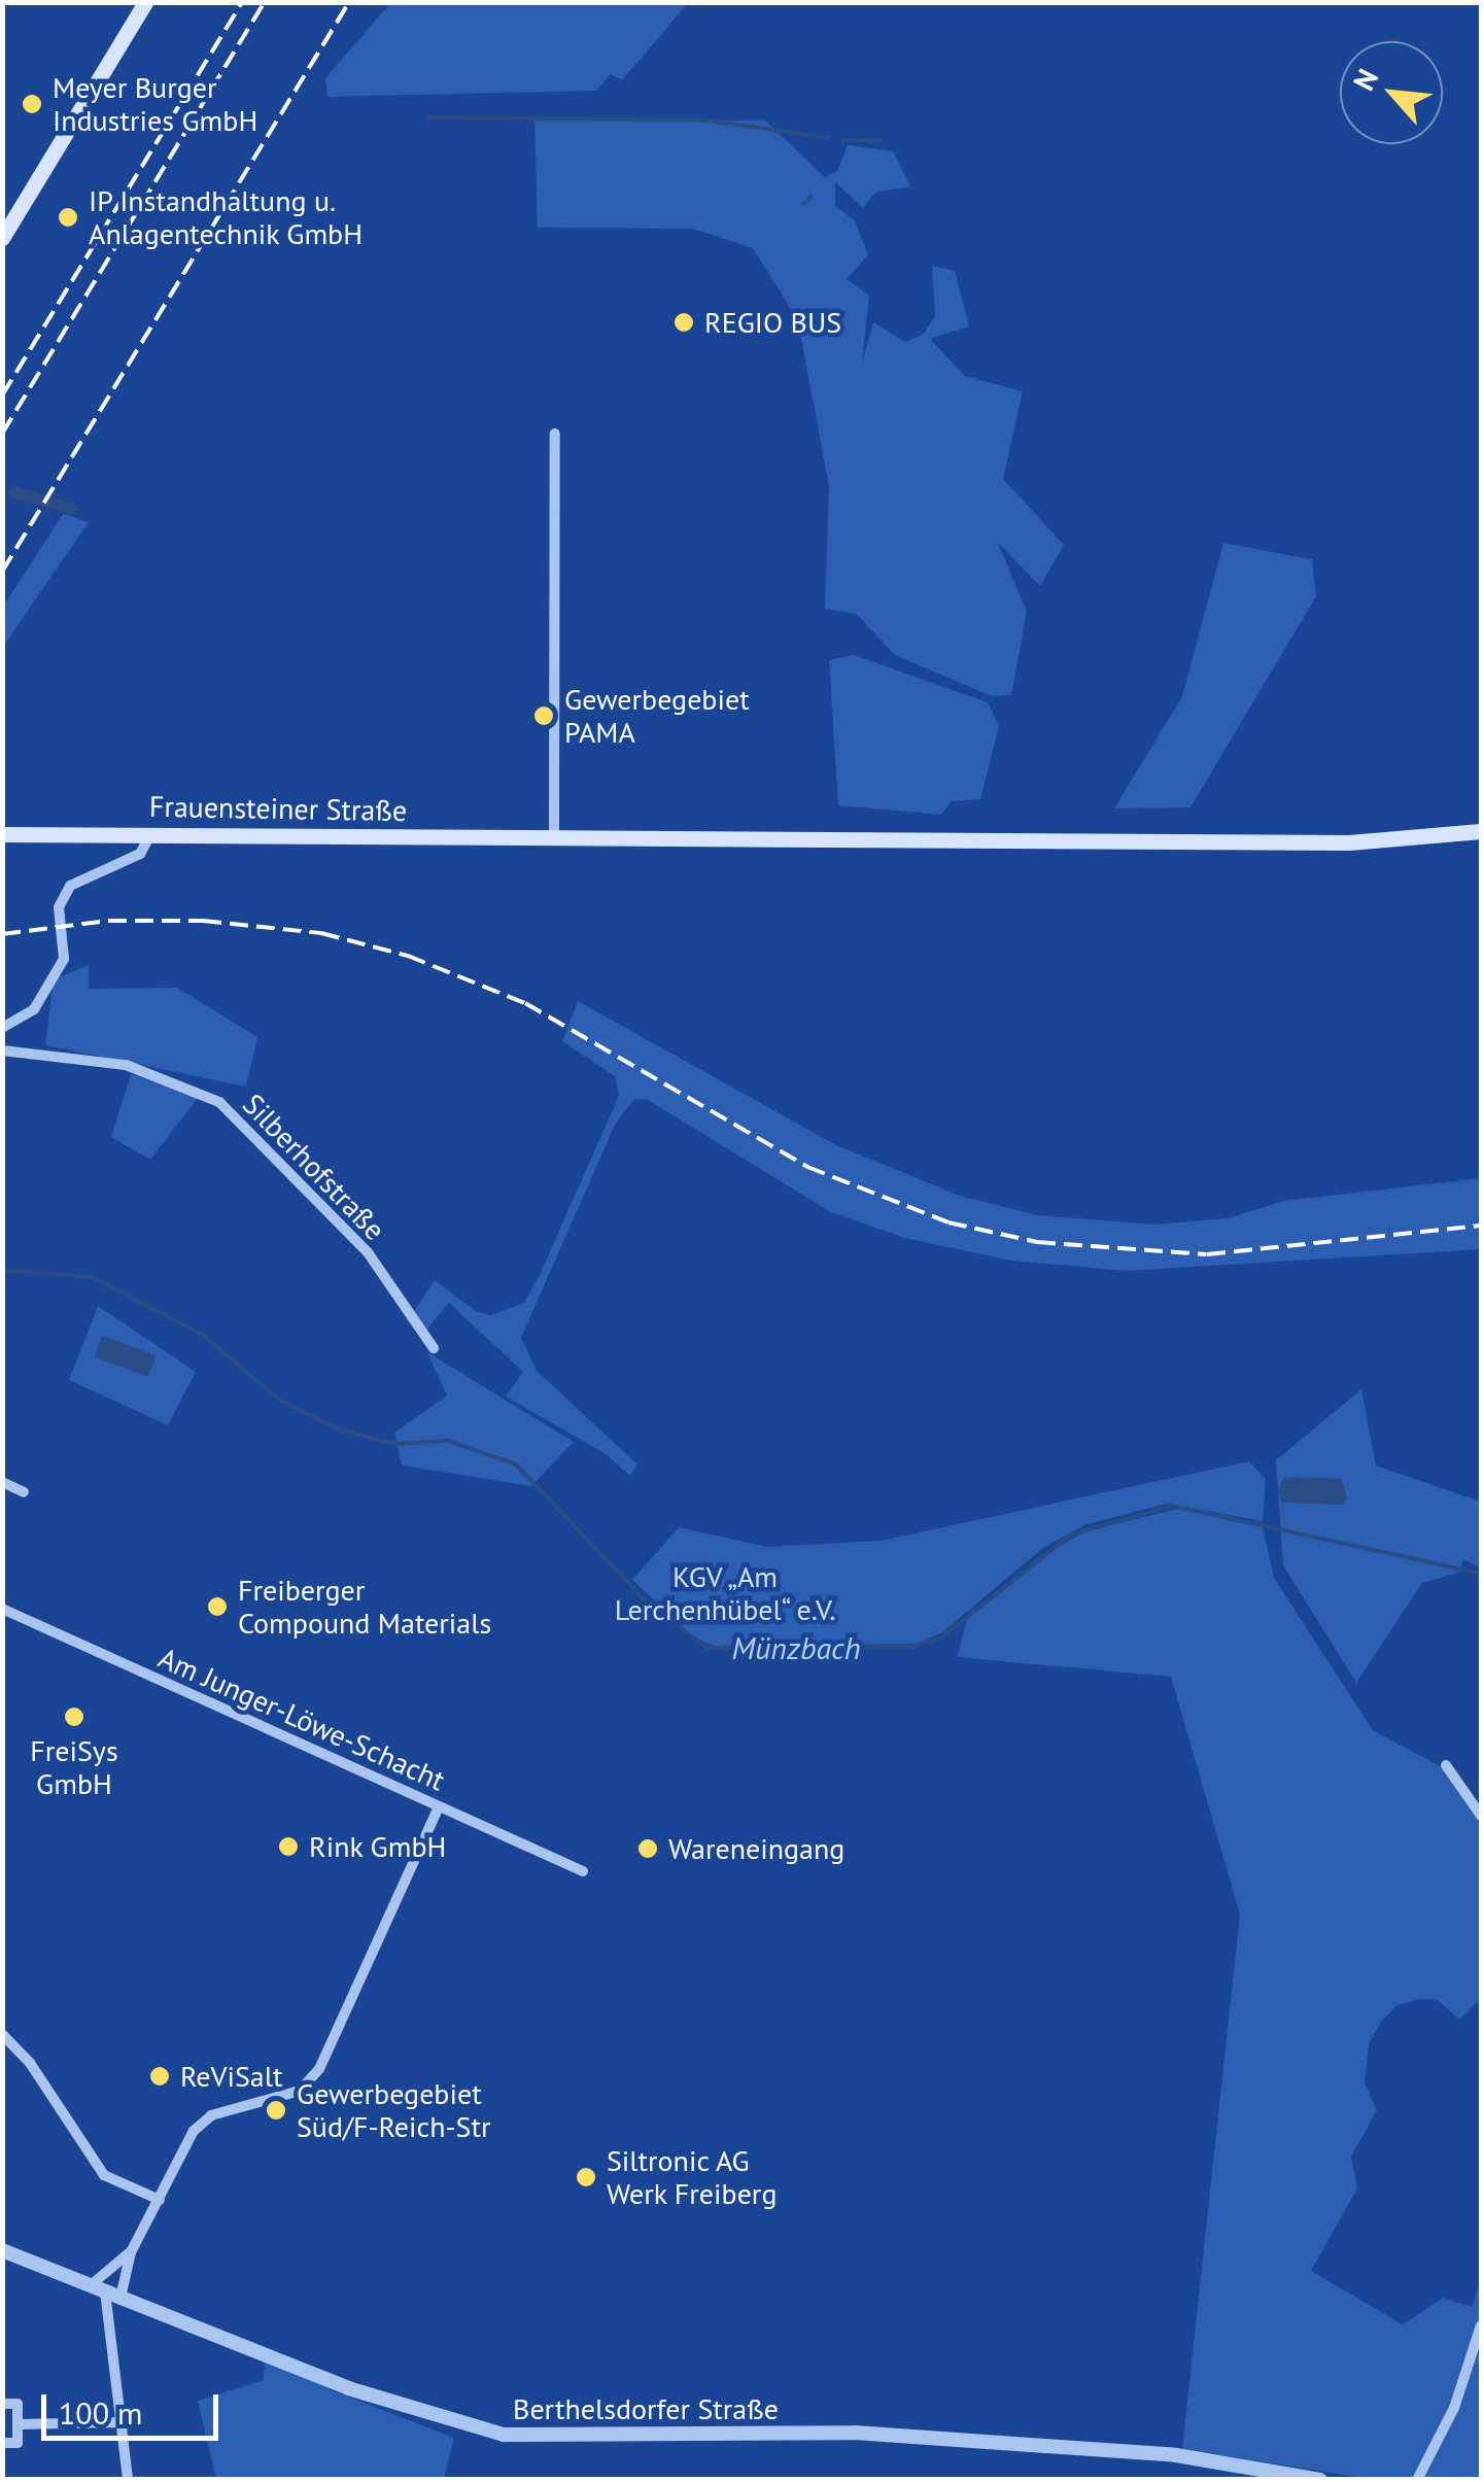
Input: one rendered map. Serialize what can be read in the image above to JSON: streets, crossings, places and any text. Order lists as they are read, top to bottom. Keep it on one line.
{"streets":{"main road":["Frauensteiner Straße"],"street":["Silberhofstraße","Am Junger-Löwe-Schacht","Berthelsdorfer Straße"]},"water":["Münzbach"],"parks":["KGV „Am Lerchenhübel“ e.V."],"places":["Meyer Burger Industries GmbH","IP Instandhaltung u. Anlagentechnik GmbH","REGIO BUS","Gewerbegebiet PAMA","Freiberger Compound Materials","FreiSys GmbH","Rink GmbH","Wareneingang","ReViSalt","Gewerbegebiet Süd/F-Reich-Str","Siltronic AG Werk Freiberg"],"scale_bar":"100 m","north":"top left"}
